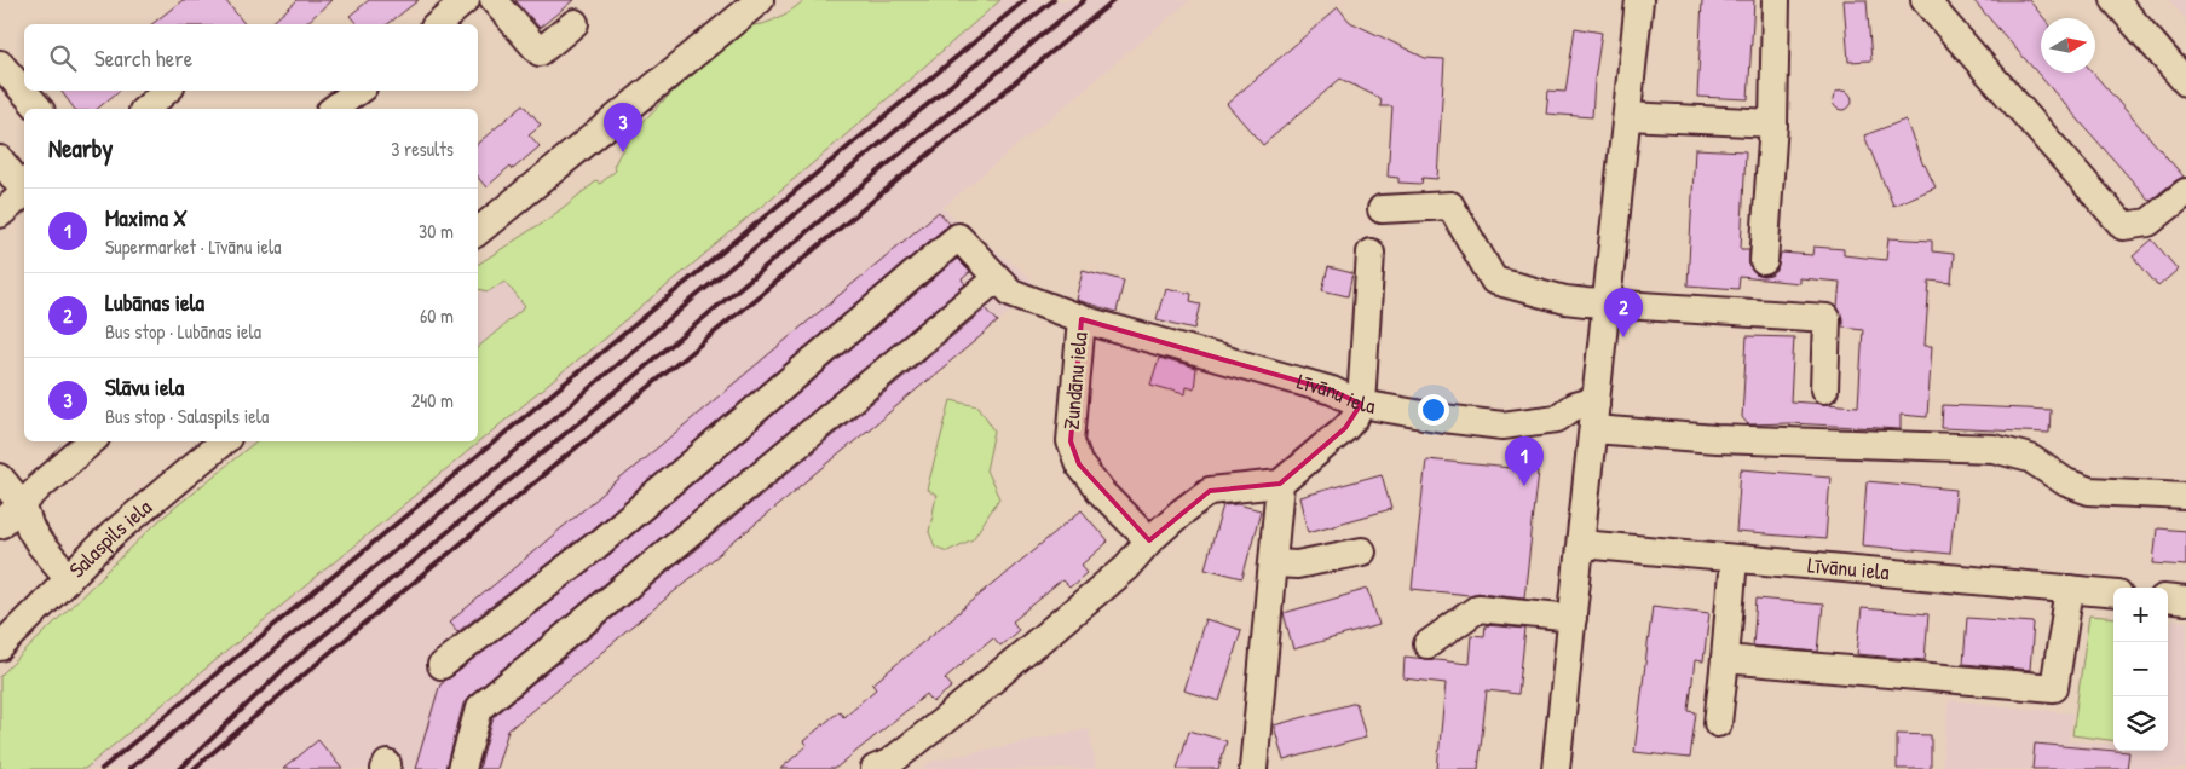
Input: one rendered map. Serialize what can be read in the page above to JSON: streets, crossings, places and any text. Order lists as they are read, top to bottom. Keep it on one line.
{"streets":{"street":["Zundānu iela","Līvānu iela","Salaspils iela"]},"crossings":[["Zundānu iela","Līvānu iela"]],"north":"right","page":{"search":"Search here","pins":["3","2","1"],"heading":["Nearby","3 results"],"list":[{"mark":"1","name":"Maxima X","note":"Supermarket · Līvānu iela","value":"30 m"},{"mark":"2","name":"Lubānas iela","note":"Bus stop · Lubānas iela","value":"60 m"},{"mark":"3","name":"Slāvu iela","note":"Bus stop · Salaspils iela","value":"240 m"}],"map_buttons":["+","−"]}}
